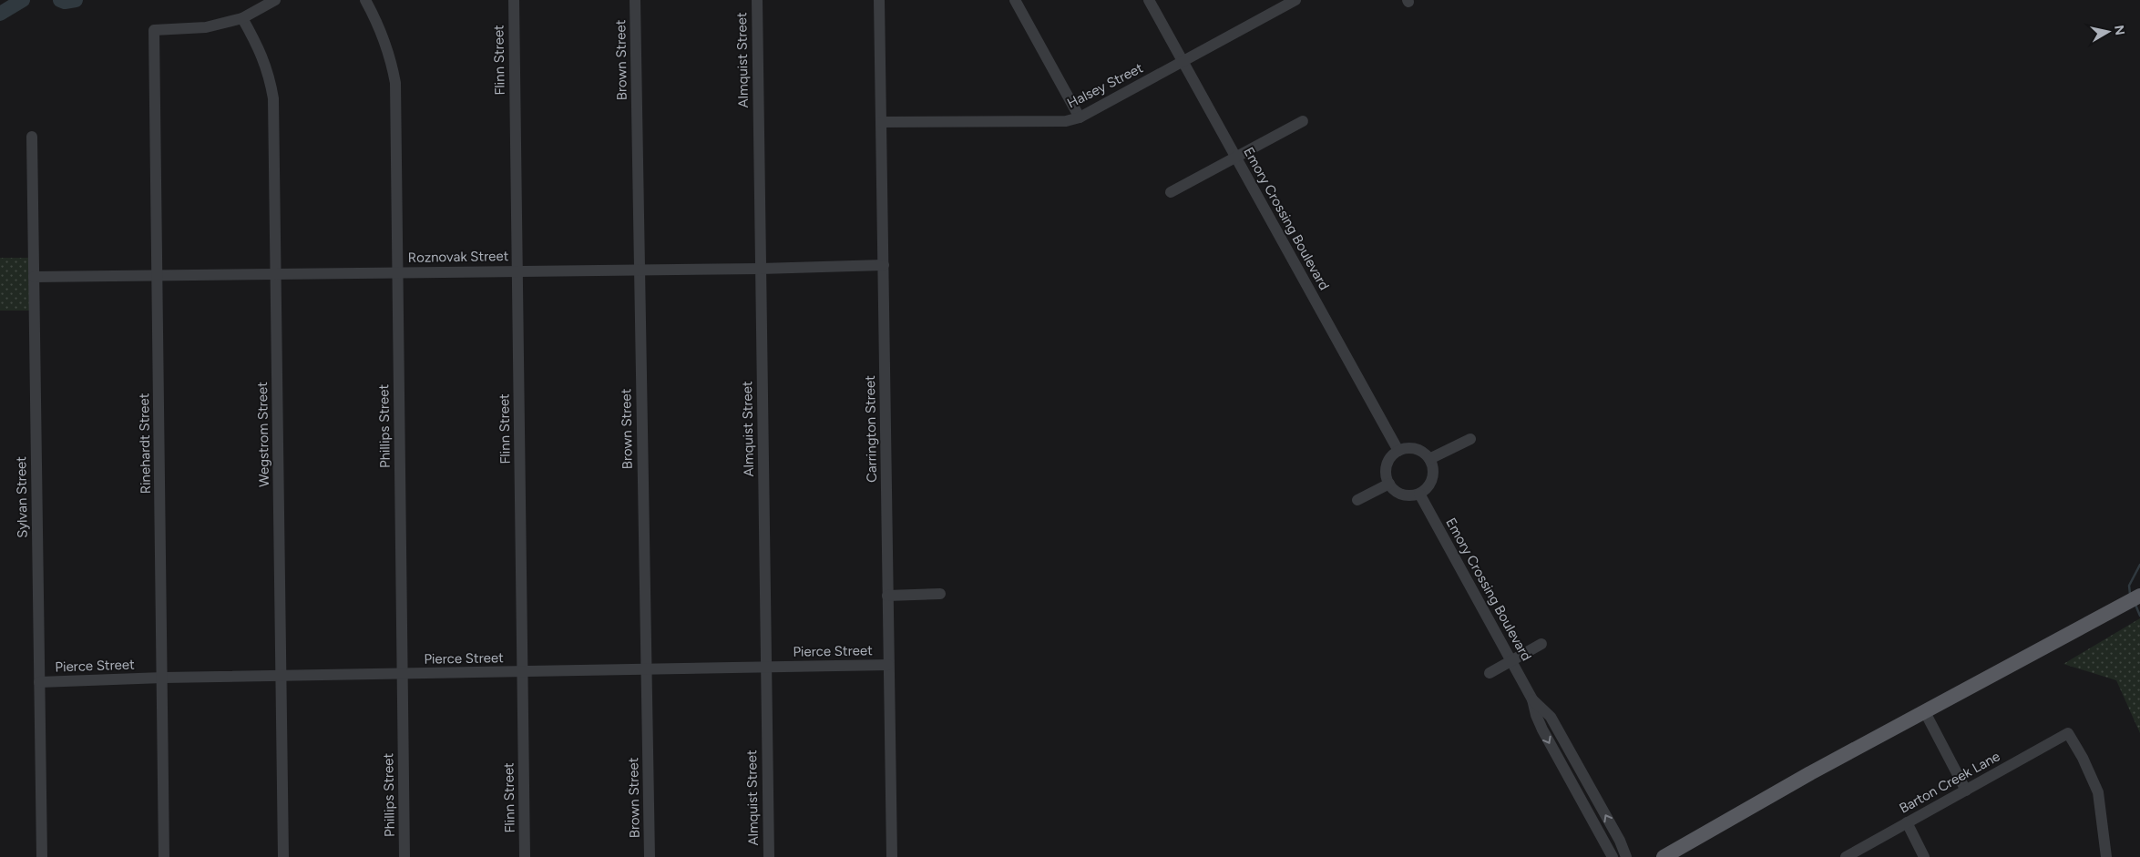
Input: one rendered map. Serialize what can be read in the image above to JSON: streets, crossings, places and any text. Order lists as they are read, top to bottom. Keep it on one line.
{"streets":{"street":["Flinn Street","Brown Street","Almquist Street","Halsey Street","Emory Crossing Boulevard","Roznovak Street","Phillips Street","Carrington Street","Wegstrom Street","Rinehardt Street","Sylvan Street","Pierce Street","Barton Creek Lane"]},"crossings":[["Flinn Street","Roznovak Street"],["Flinn Street","Pierce Street"],["Brown Street","Roznovak Street"],["Brown Street","Pierce Street"],["Almquist Street","Roznovak Street"],["Almquist Street","Pierce Street"],["Halsey Street","Emory Crossing Boulevard"],["Halsey Street","Carrington Street"],["Roznovak Street","Phillips Street"],["Roznovak Street","Carrington Street"],["Roznovak Street","Wegstrom Street"],["Roznovak Street","Rinehardt Street"],["Roznovak Street","Sylvan Street"],["Phillips Street","Pierce Street"],["Carrington Street","Pierce Street"],["Wegstrom Street","Rinehardt Street"],["Wegstrom Street","Pierce Street"],["Rinehardt Street","Pierce Street"],["Sylvan Street","Pierce Street"]],"north":"right"}
